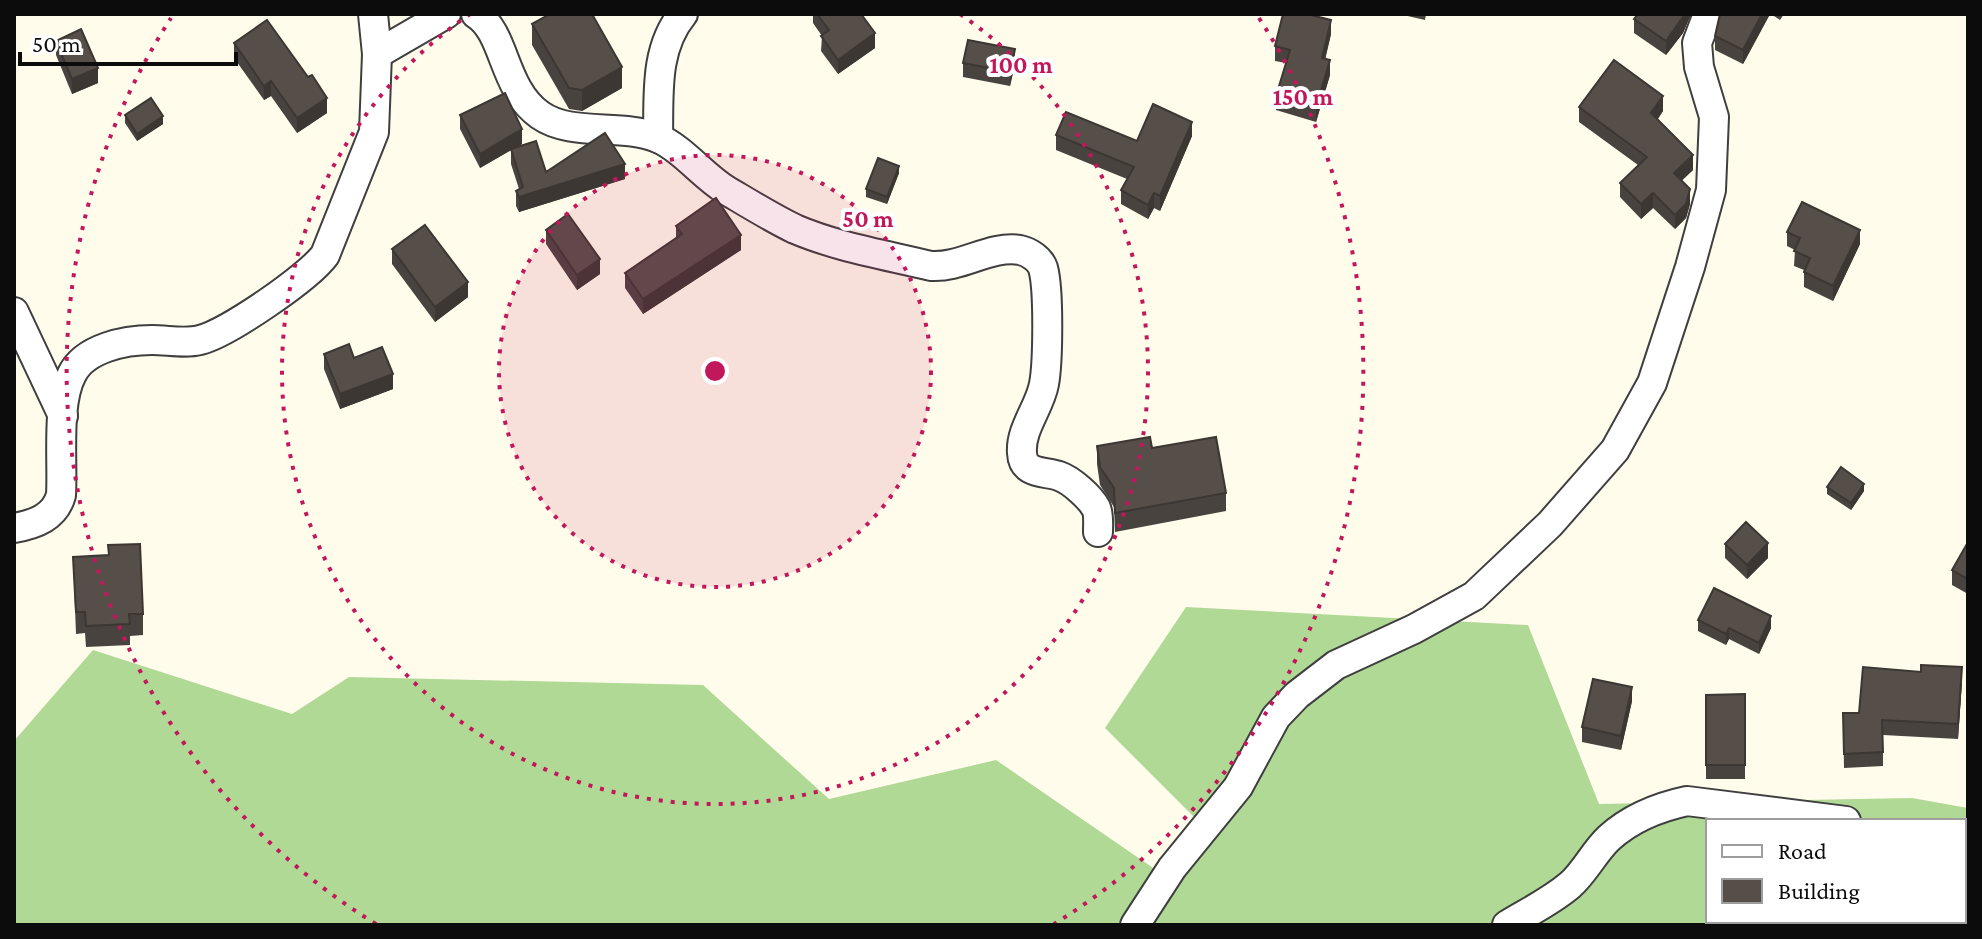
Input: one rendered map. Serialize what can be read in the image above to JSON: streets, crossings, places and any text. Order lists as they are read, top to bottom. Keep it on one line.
{"legend":["Road","Building"],"scale_bar":"50 m","rings":["100 m","150 m","50 m"]}
